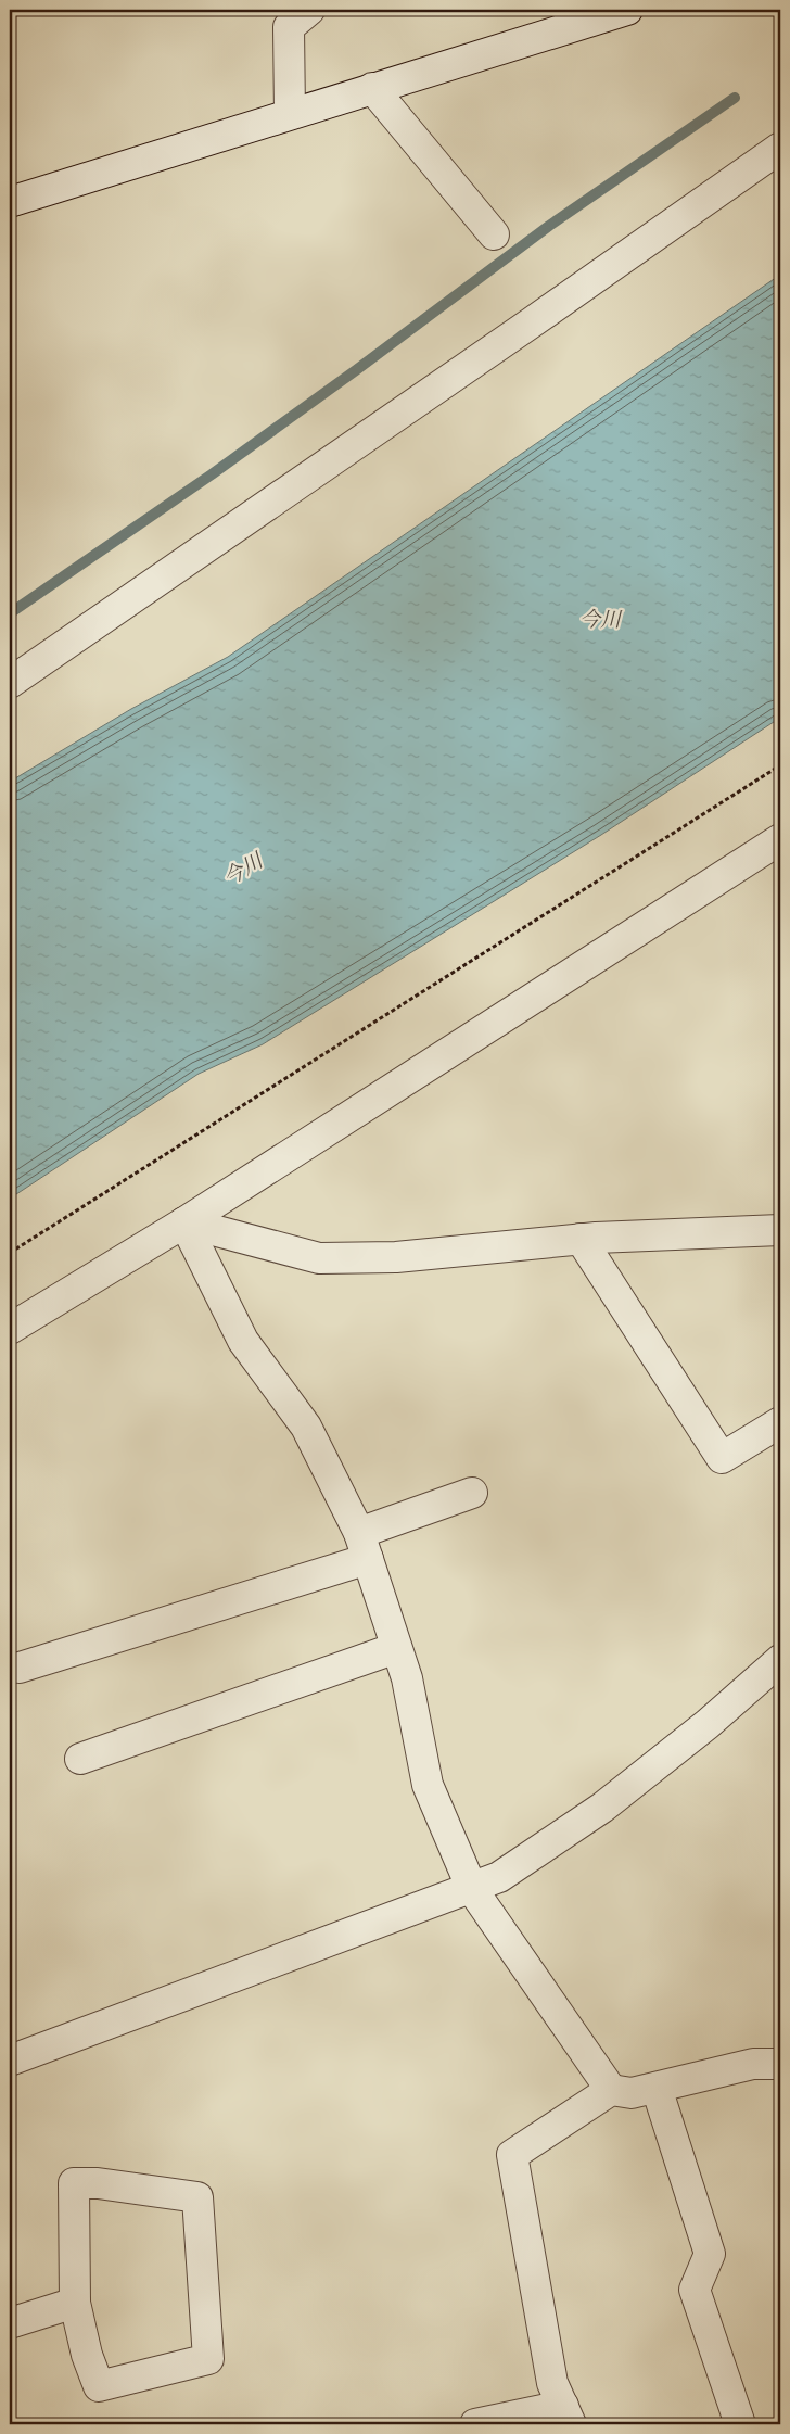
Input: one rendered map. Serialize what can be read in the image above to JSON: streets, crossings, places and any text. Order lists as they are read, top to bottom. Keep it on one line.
{"water":["今川"]}
